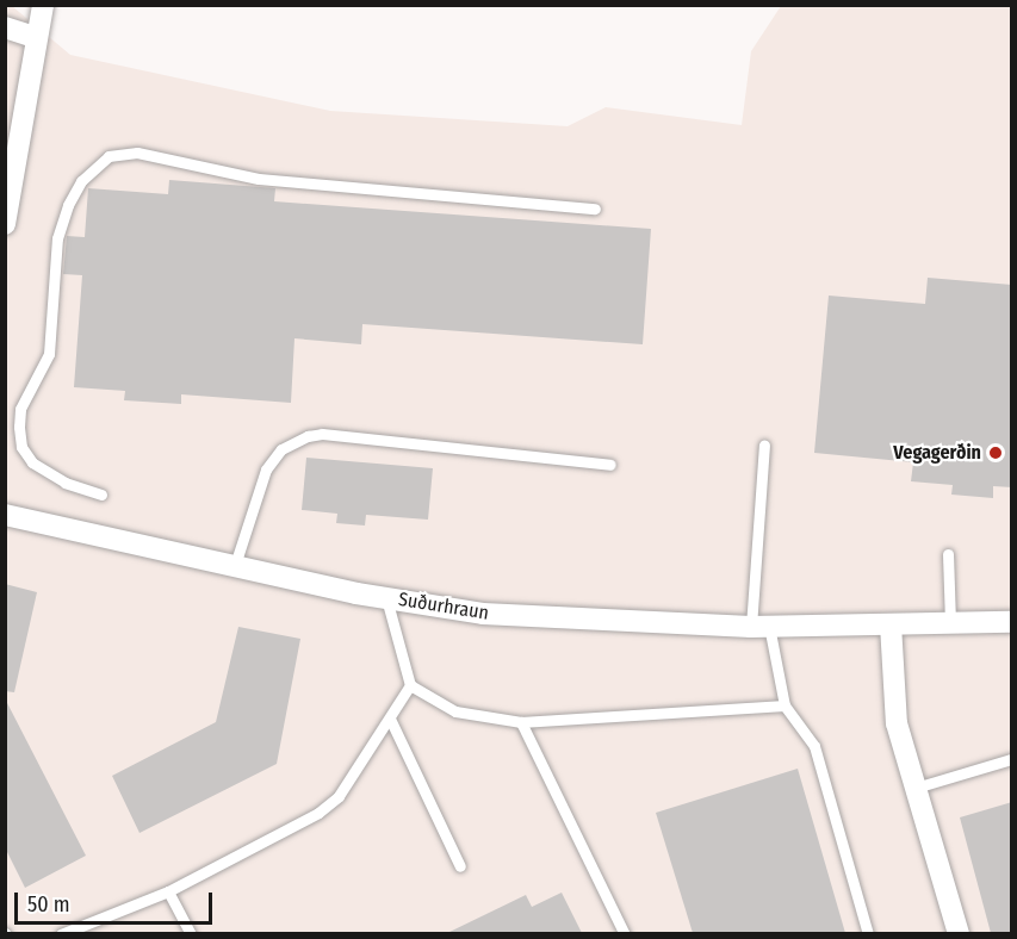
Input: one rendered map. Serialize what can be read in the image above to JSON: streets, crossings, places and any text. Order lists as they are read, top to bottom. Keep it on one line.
{"streets":{"street":["Suðurhraun"]},"places":["Vegagerðin"],"scale_bar":"50 m"}
